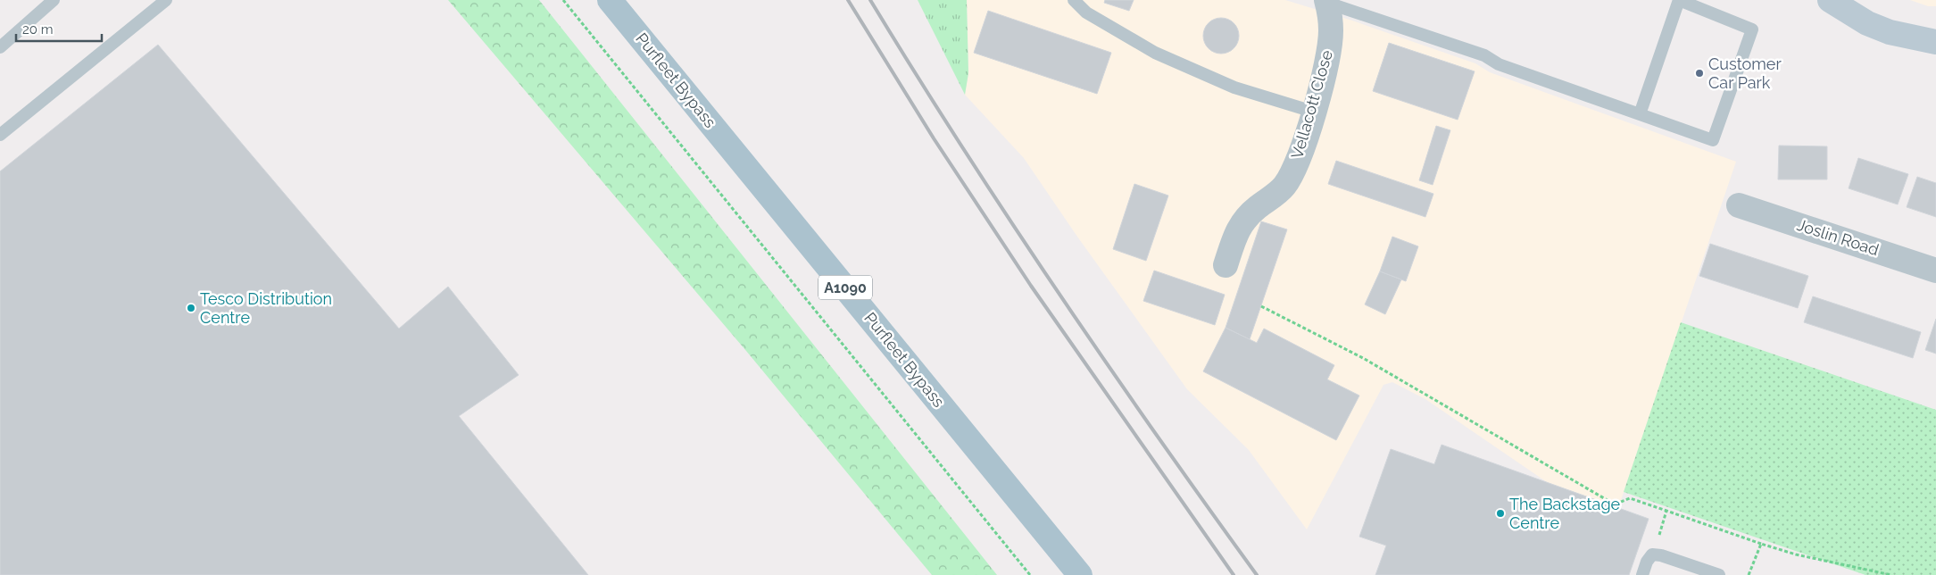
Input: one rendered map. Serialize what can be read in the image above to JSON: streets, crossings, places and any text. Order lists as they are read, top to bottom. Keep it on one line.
{"streets":{"main road":["Purfleet Bypass","A1090"],"street":["Vellacott Close","Joslin Road"]},"places":["Customer Car Park","Tesco Distribution Centre","The Backstage Centre"],"scale_bar":"20 m"}
